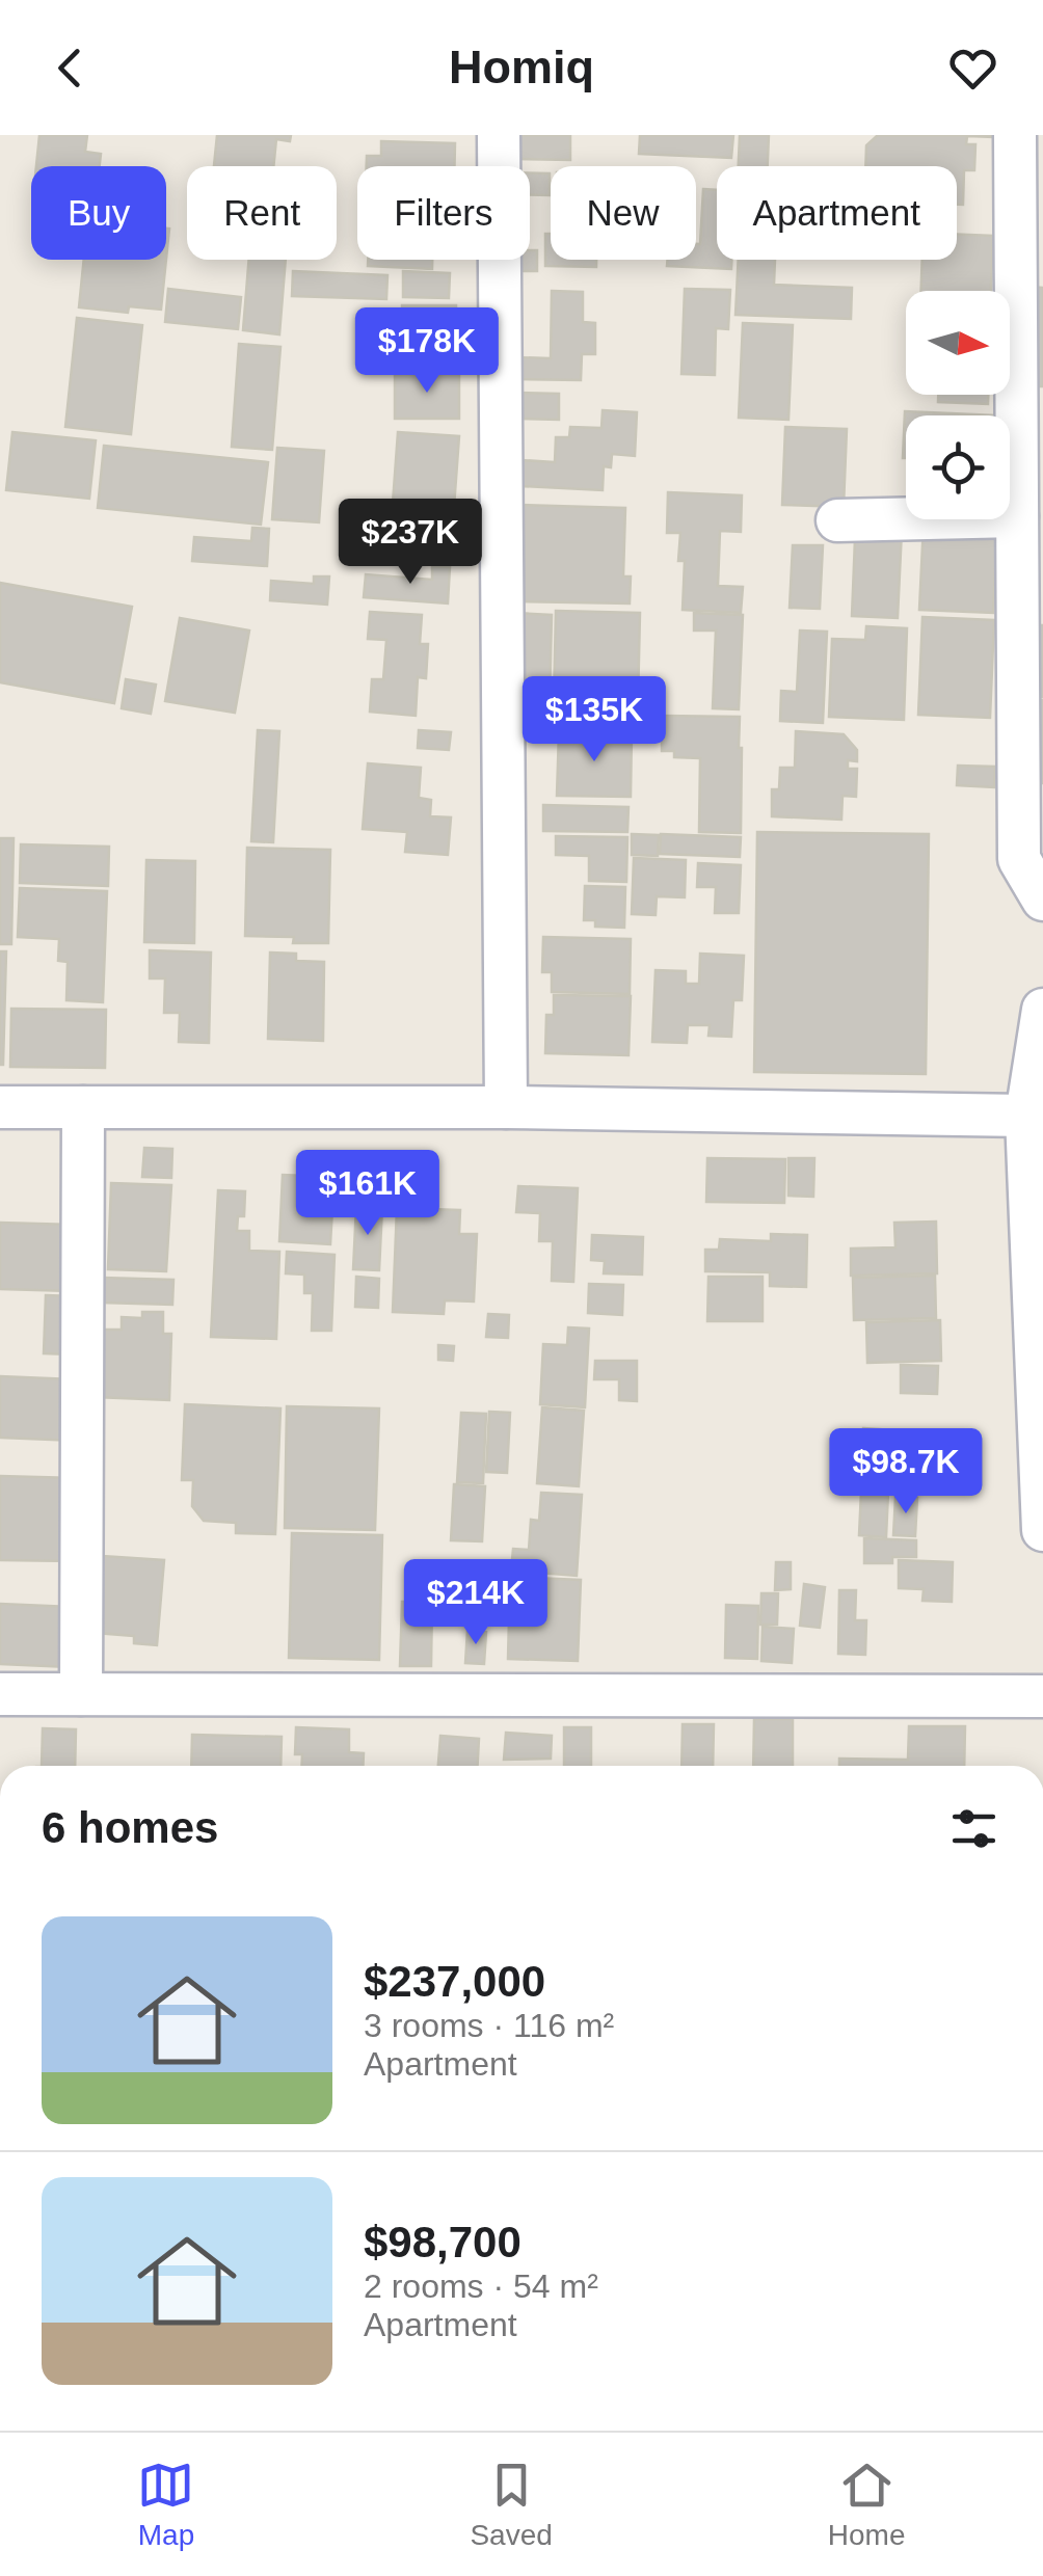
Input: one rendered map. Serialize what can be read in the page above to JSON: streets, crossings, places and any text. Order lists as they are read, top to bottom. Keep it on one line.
{"north":"right","page":{"header":"Homiq","chip":["Buy","Rent","Filters","New","Apartment"],"price":["$178K","$237K","$135K","$161K","$98.7K","$214K"],"heading":"6 homes","list":[{"name":"$237,000","note":"3 rooms · 116 m² · Apartment"},{"name":"$98,700","note":"2 rooms · 54 m² · Apartment"}],"tabs":["Map","Saved","Home"]}}
